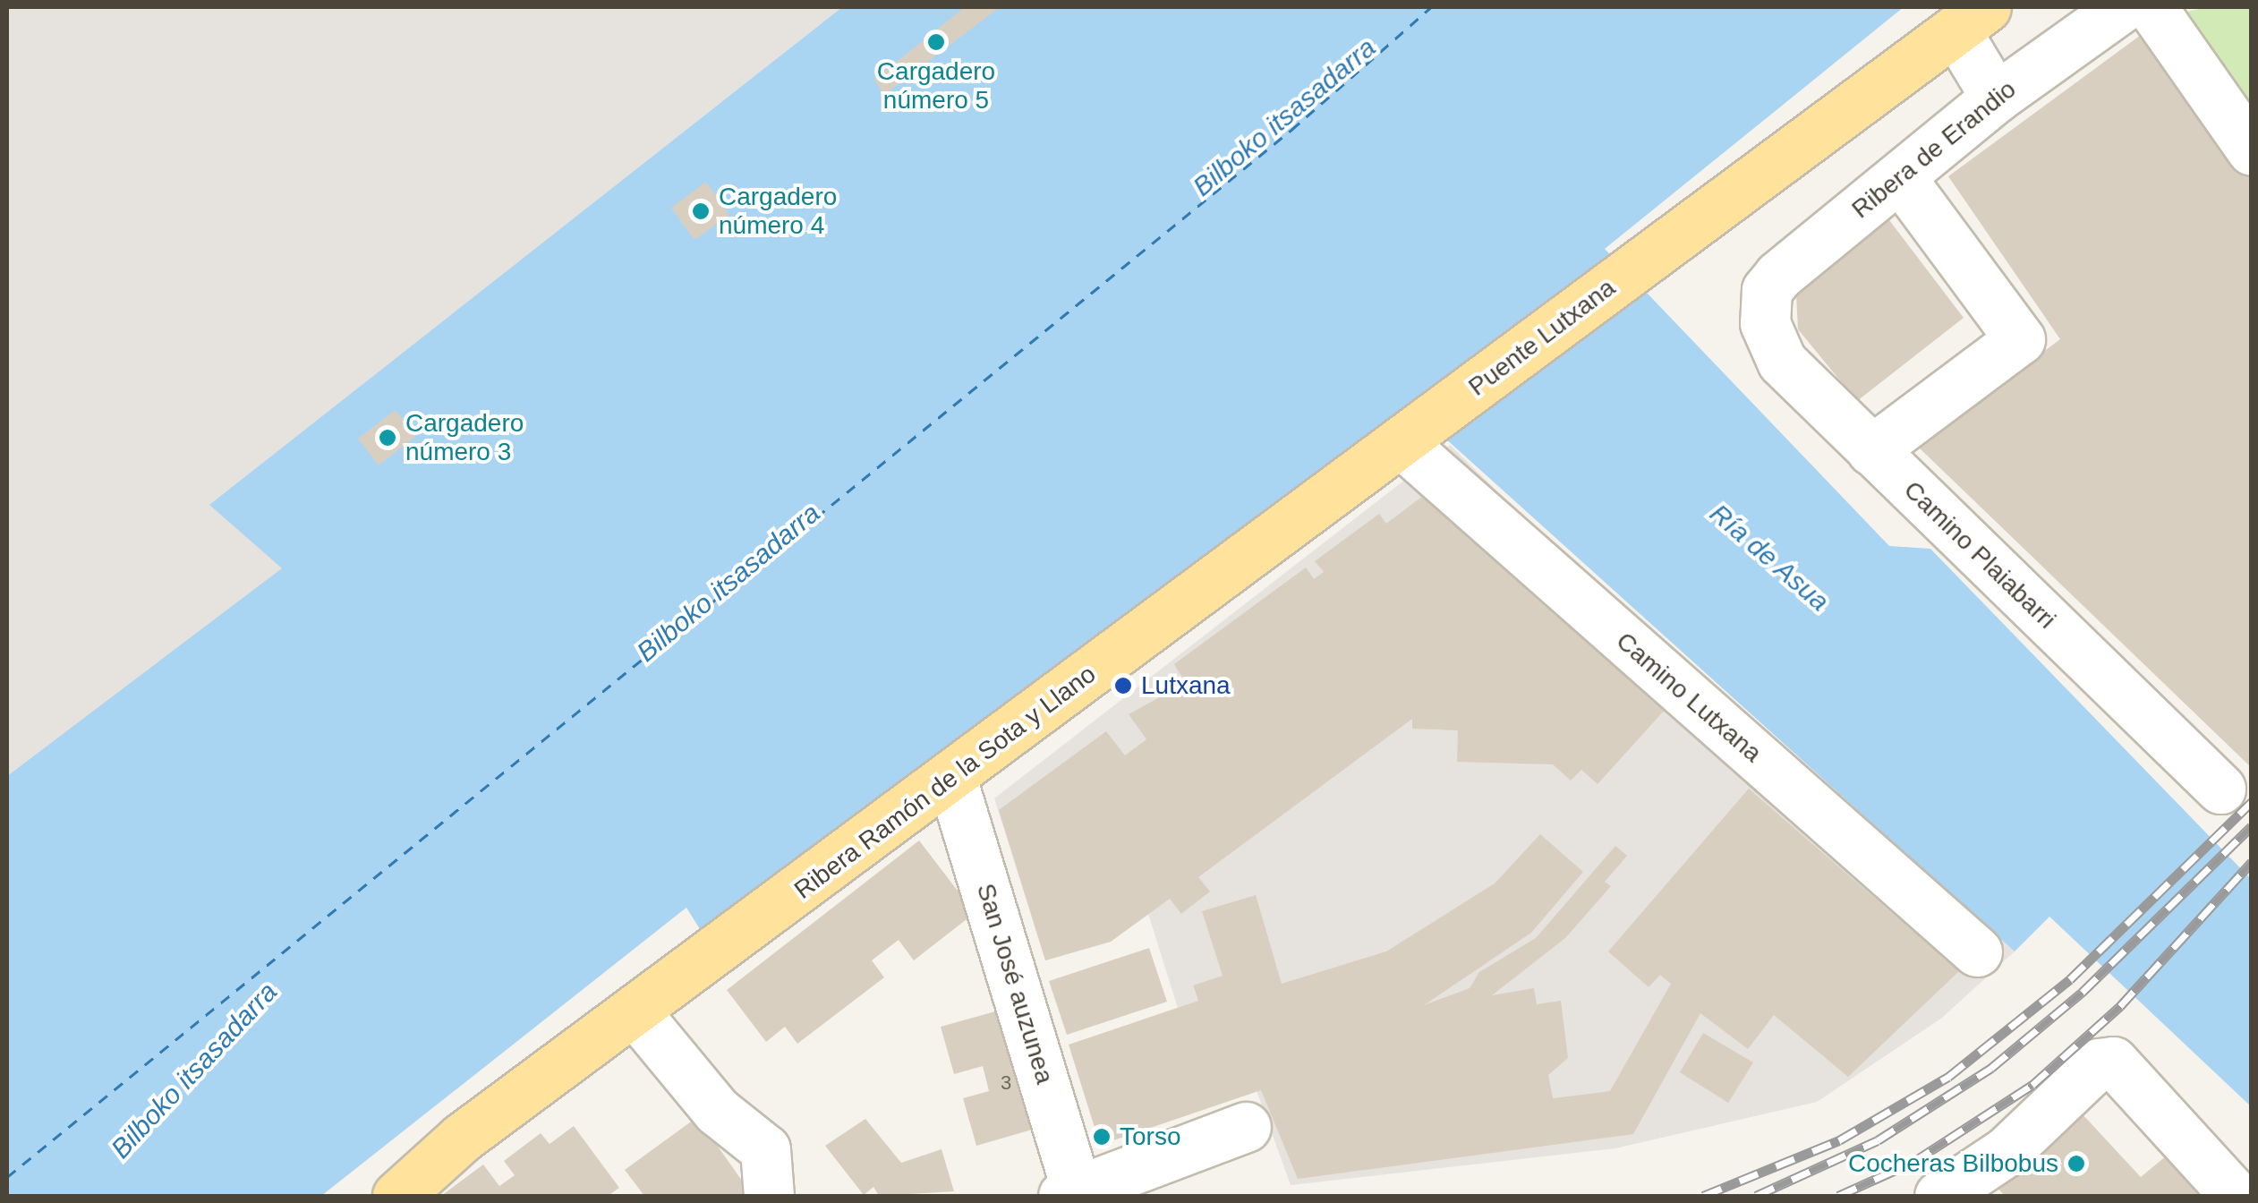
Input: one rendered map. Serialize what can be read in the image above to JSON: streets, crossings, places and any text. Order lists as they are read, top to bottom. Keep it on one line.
{"streets":{"main road":["Puente Lutxana","Ribera Ramón de la Sota y Llano"],"street":["Ribera de Erandio","Camino Plaiabarri","Camino Lutxana","San José auzunea"]},"crossings":[["Ribera de Erandio","Camino Plaiabarri"],["Puente Lutxana","Camino Lutxana"],["Puente Lutxana","Ribera Ramón de la Sota y Llano"],["Camino Lutxana","Ribera Ramón de la Sota y Llano"],["Ribera Ramón de la Sota y Llano","San José auzunea"]],"water":["Bilboko itsasadarra","Ría de Asua"],"places":["Cargadero número 5","Cargadero número 4","Cargadero número 3","Lutxana","Torso","Cocheras Bilbobus"],"house_numbers":["3"]}
